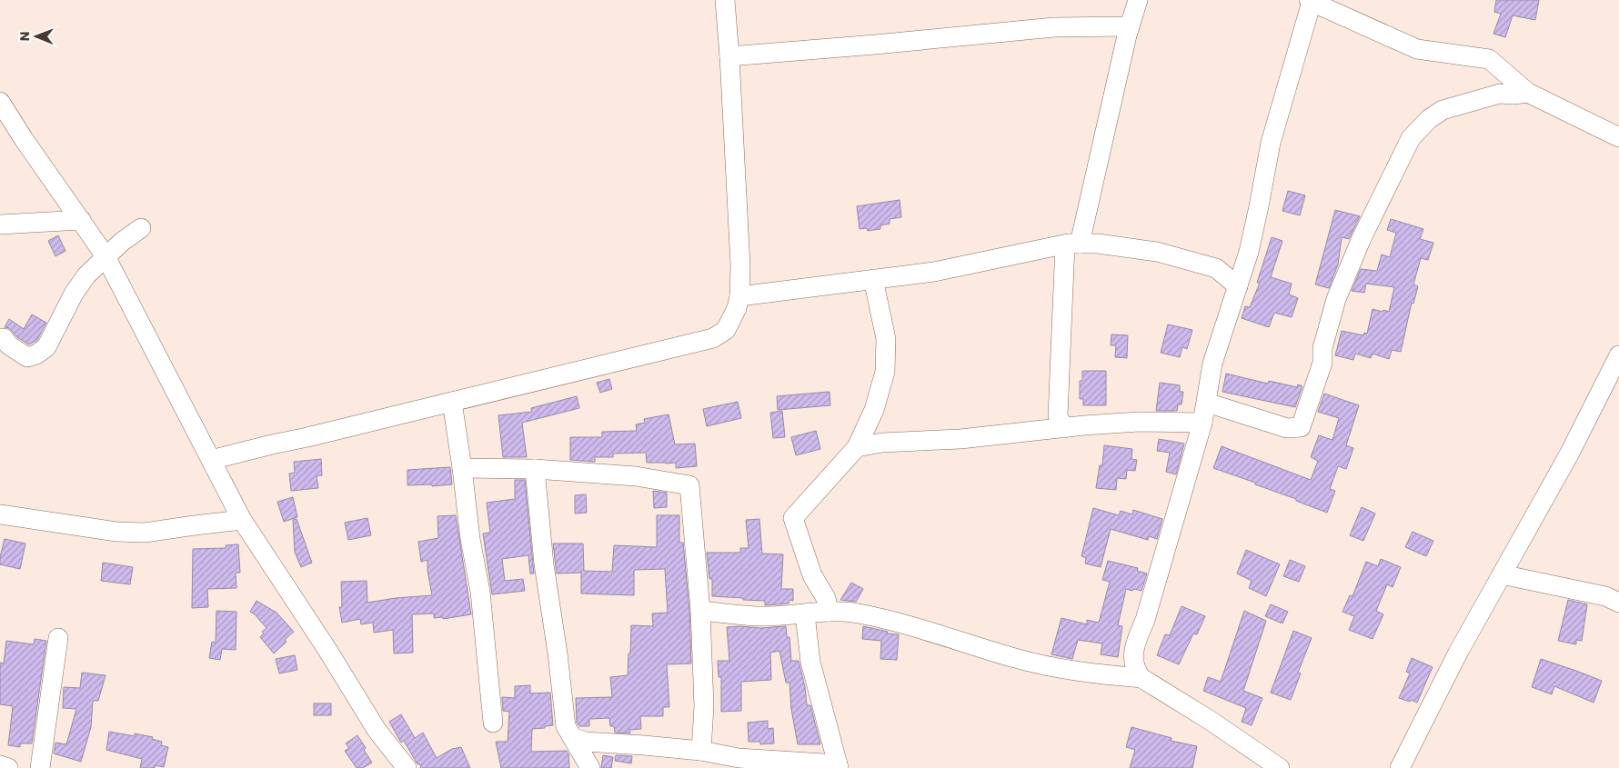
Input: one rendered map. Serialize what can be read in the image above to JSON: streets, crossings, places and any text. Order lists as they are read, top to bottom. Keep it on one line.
{"north":"left"}
